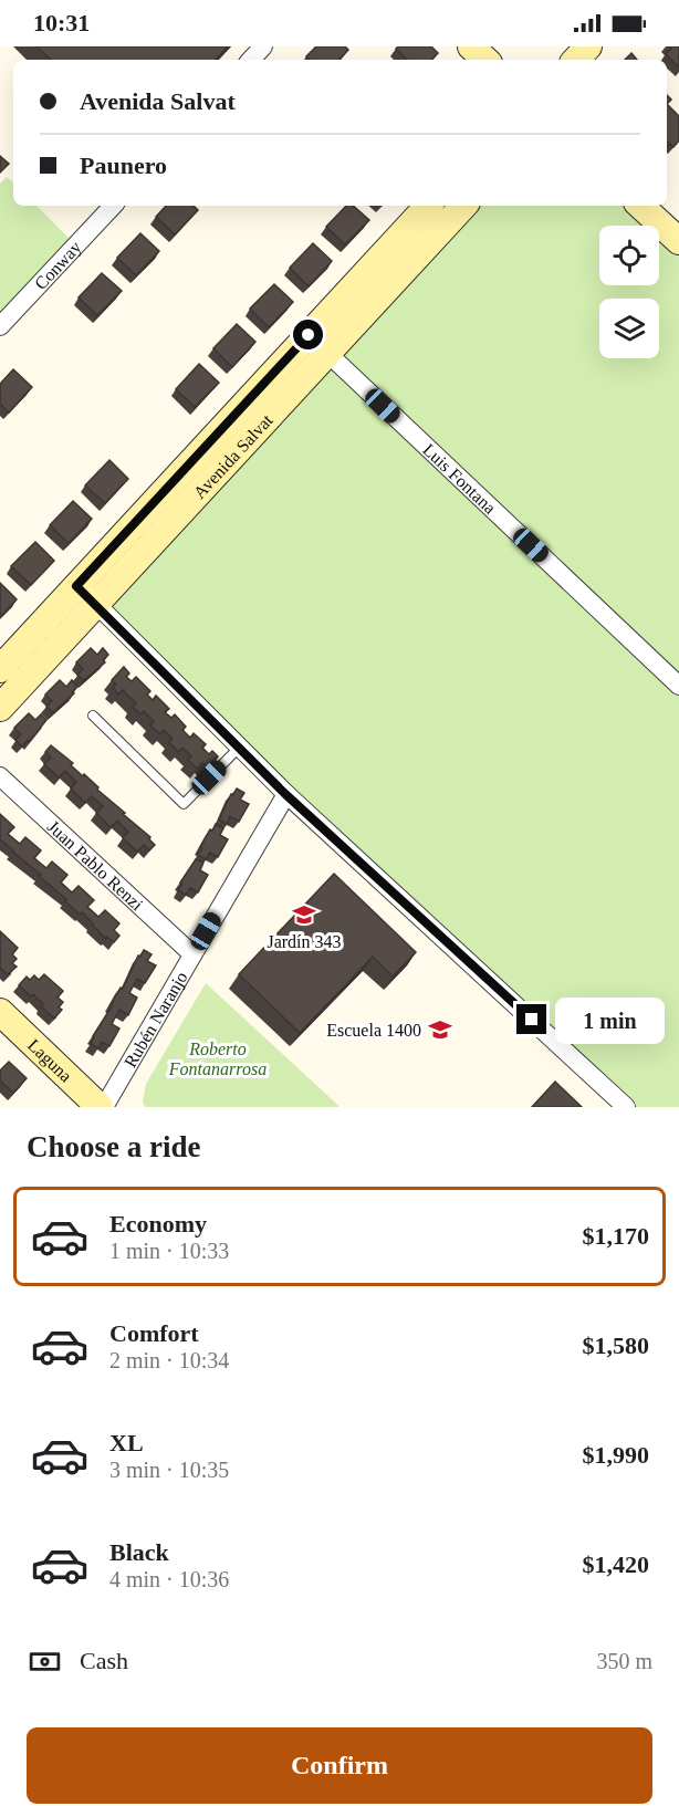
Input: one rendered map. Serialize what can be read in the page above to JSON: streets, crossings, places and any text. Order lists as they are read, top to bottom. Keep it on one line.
{"streets":{"street":["Conway","Avenida Salvat","Luis Fontana","Juan Pablo Renzi","Rubén Naranjo","Laguna"]},"crossings":[["Avenida Salvat","Luis Fontana"],["Juan Pablo Renzi","Rubén Naranjo"],["Rubén Naranjo","Laguna"]],"parks":["Roberto Fontanarrosa"],"places":{"school or university":["Jardín 343","Escuela 1400"]},"page":{"status":"10:31","banner":["Avenida Salvat","Paunero"],"bubble":"1 min","heading":"Choose a ride","list":[{"name":"Economy","note":"1 min · 10:33","value":"$1,170"},{"name":"Comfort","note":"2 min · 10:34","value":"$1,580"},{"name":"XL","note":"3 min · 10:35","value":"$1,990"},{"name":"Black","note":"4 min · 10:36","value":"$1,420"}],"pay":["Cash","350 m"],"buttons":"Confirm"}}
